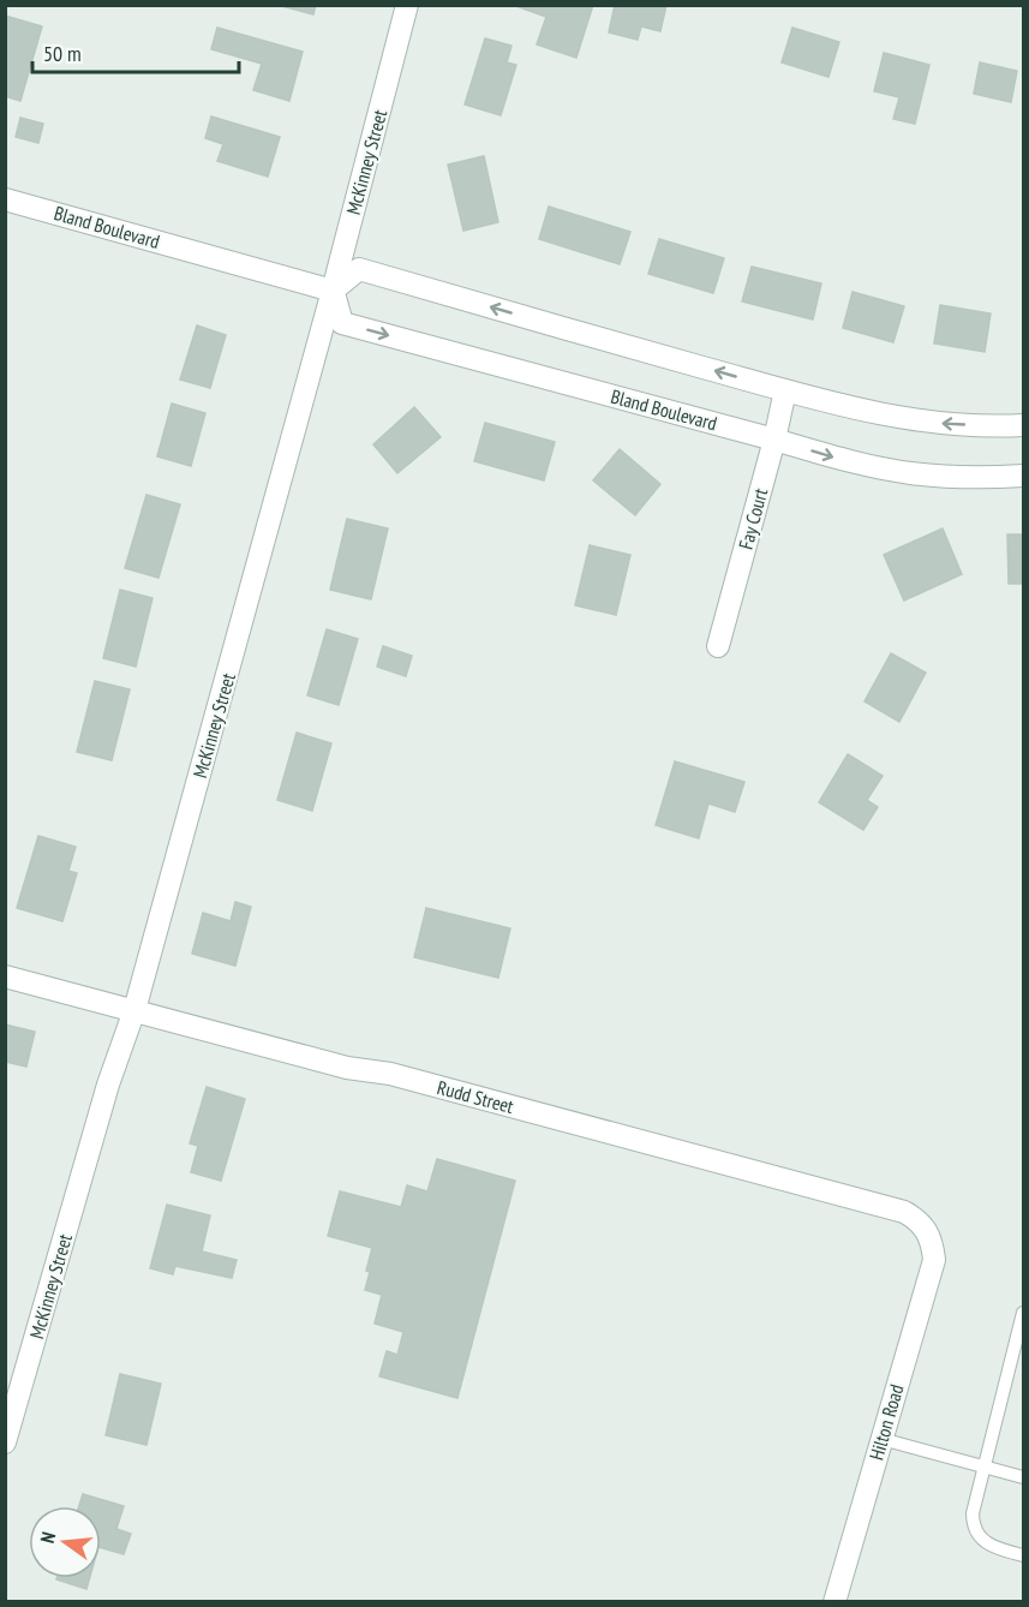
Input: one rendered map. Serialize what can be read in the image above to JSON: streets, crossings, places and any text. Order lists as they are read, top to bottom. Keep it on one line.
{"streets":{"street":["McKinney Street","Bland Boulevard","Fay Court","Rudd Street","Hilton Road"]},"crossings":[["McKinney Street","Bland Boulevard"],["McKinney Street","Rudd Street"],["Bland Boulevard","Fay Court"],["Rudd Street","Hilton Road"]],"scale_bar":"50 m","north":"left"}
